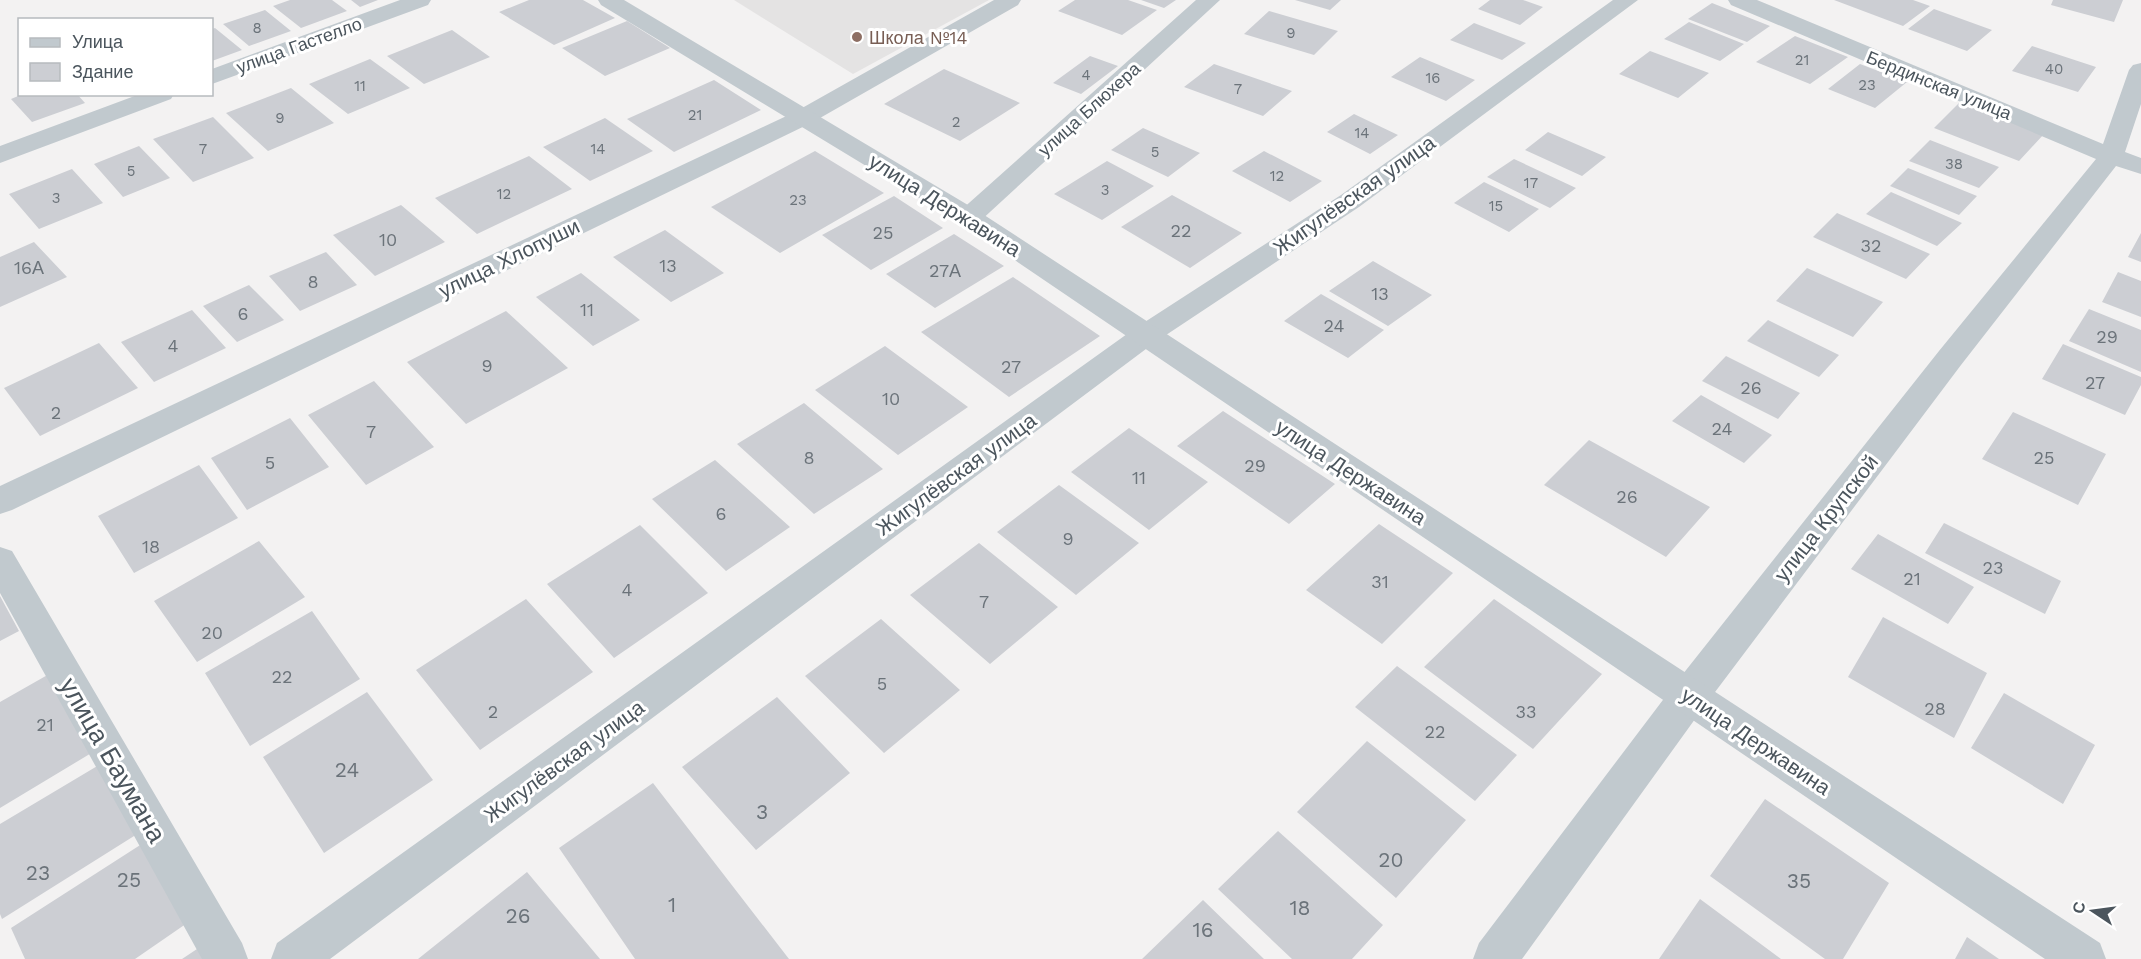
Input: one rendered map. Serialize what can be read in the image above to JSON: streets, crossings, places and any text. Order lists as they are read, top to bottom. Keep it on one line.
{"streets":{"street":["улица Гастелло","Бердинская улица","улица Блюхера","Жигулёвская улица","улица Державина","улица Хлопуши","улица Крупской","улица Баумана"]},"crossings":[["Бердинская улица","улица Крупской"],["улица Блюхера","улица Державина"],["Жигулёвская улица","улица Державина"],["улица Державина","улица Хлопуши"],["улица Державина","улица Крупской"]],"places":["Школа №14"],"house_numbers":["8","9","21","40","4","16","23","11","7","21","9","2","14","7","14","5","38","5","12","17","3","12","3","23","15","22","25","10","32","13","16А","27А","8","13","11","6","24","29","4","9","27","27","26","10","2","24","7","8","25","5","29","11","26","6","9","18","23","21","31","4","7","20","22","5","28","2","33","21","22","24","3","20","23","25","35","1","18","26","16"],"legend":["Улица","Здание"],"north":"left"}
